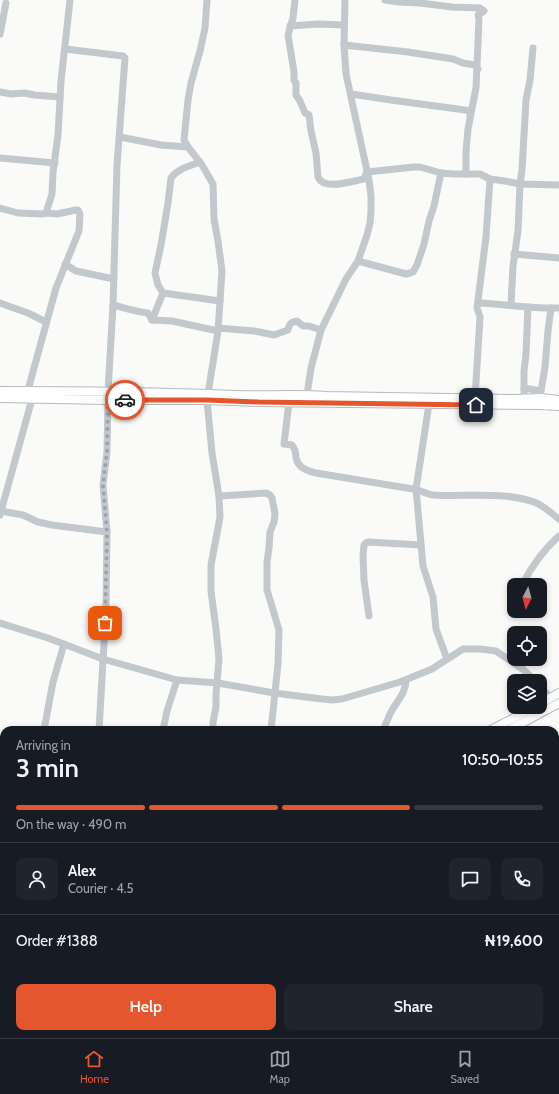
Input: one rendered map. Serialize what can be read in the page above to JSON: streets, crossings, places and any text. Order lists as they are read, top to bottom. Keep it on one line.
{"north":"bottom","page":{"heading":["3 min","Arriving in","10:50–10:55"],"panel":["Alex","Courier · 4.5","Order #1388","₦19,600"],"bar":"On the way · 490 m","buttons":["Help","Share"],"tabs":["Home","Map","Saved"]}}
